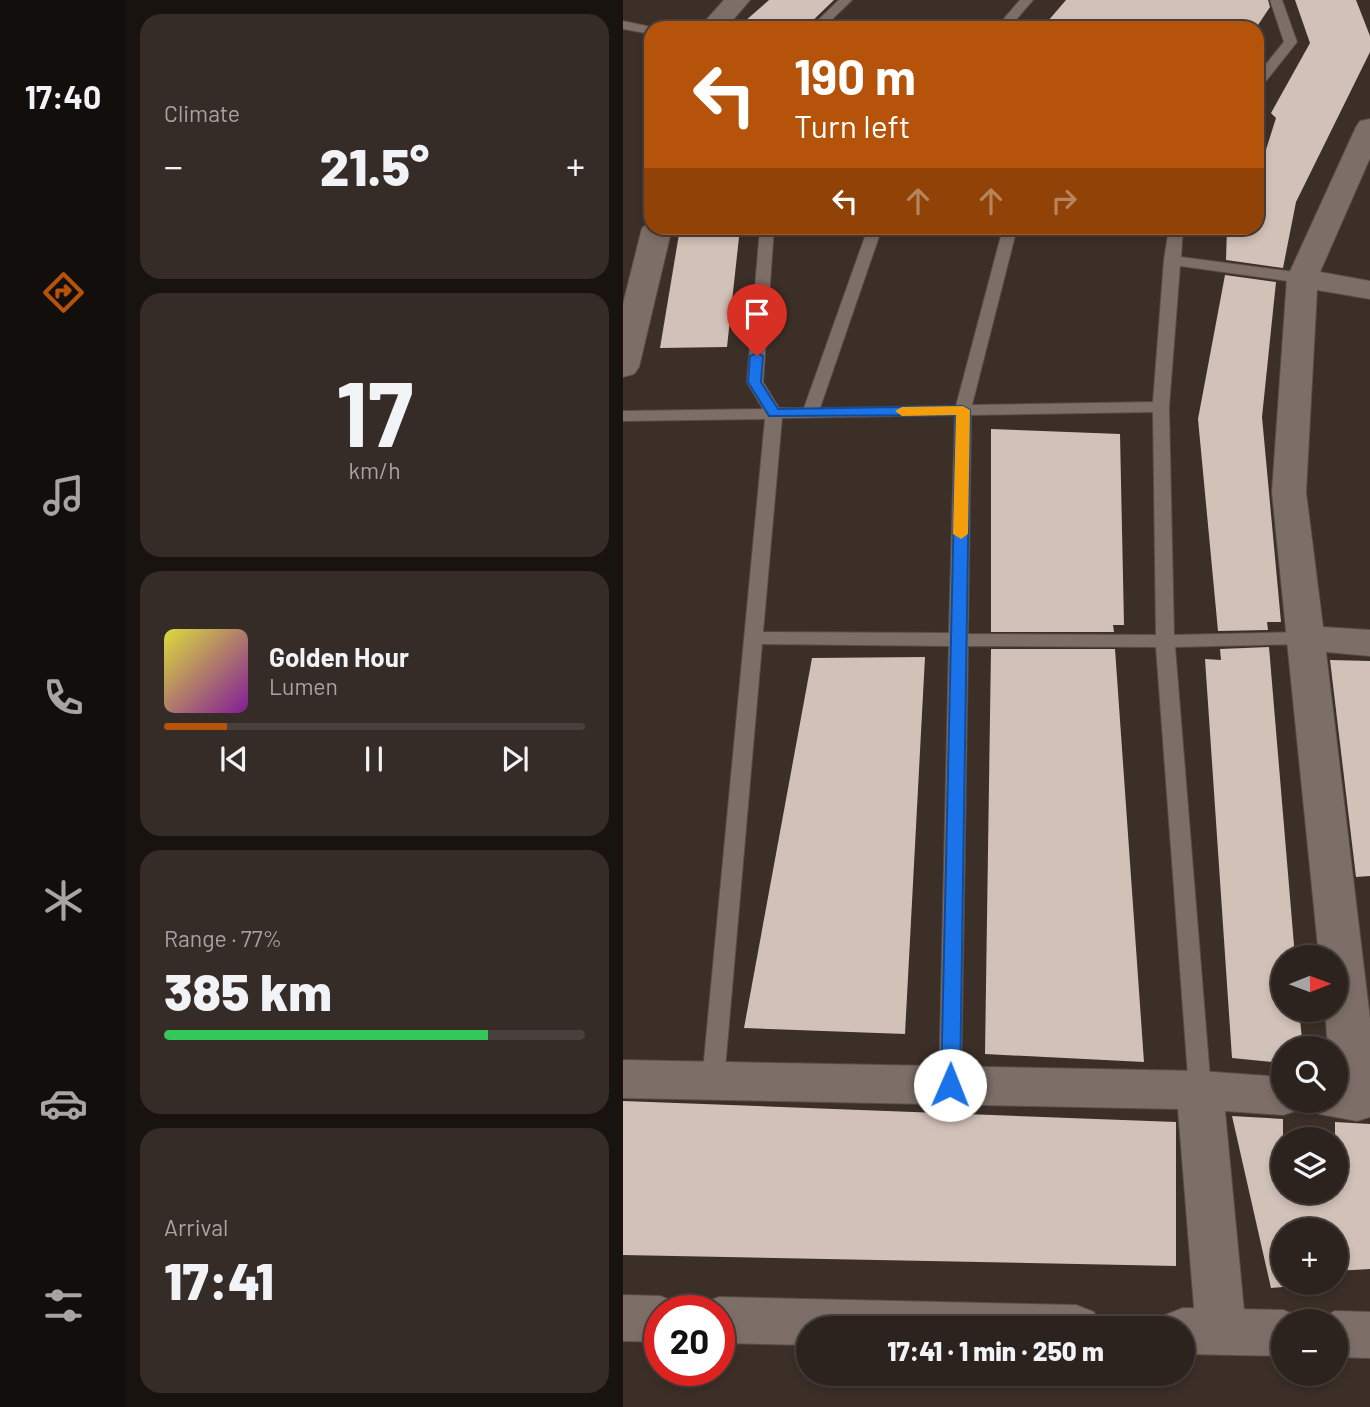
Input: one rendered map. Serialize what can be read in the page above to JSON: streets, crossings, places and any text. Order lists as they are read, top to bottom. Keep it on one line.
{"north":"right","page":{"tabs":"17:40","tile":["Climate",["17","km/h"],["Range · 77%","385 km"],["Arrival","17:41"]],"turn":["190 m","Turn left"],"heat":["−","21.5°","+"],"song":["Golden Hour","Lumen"],"map_buttons":["+","−"],"limit":"20","trip":"17:41 · 1 min · 250 m"}}
